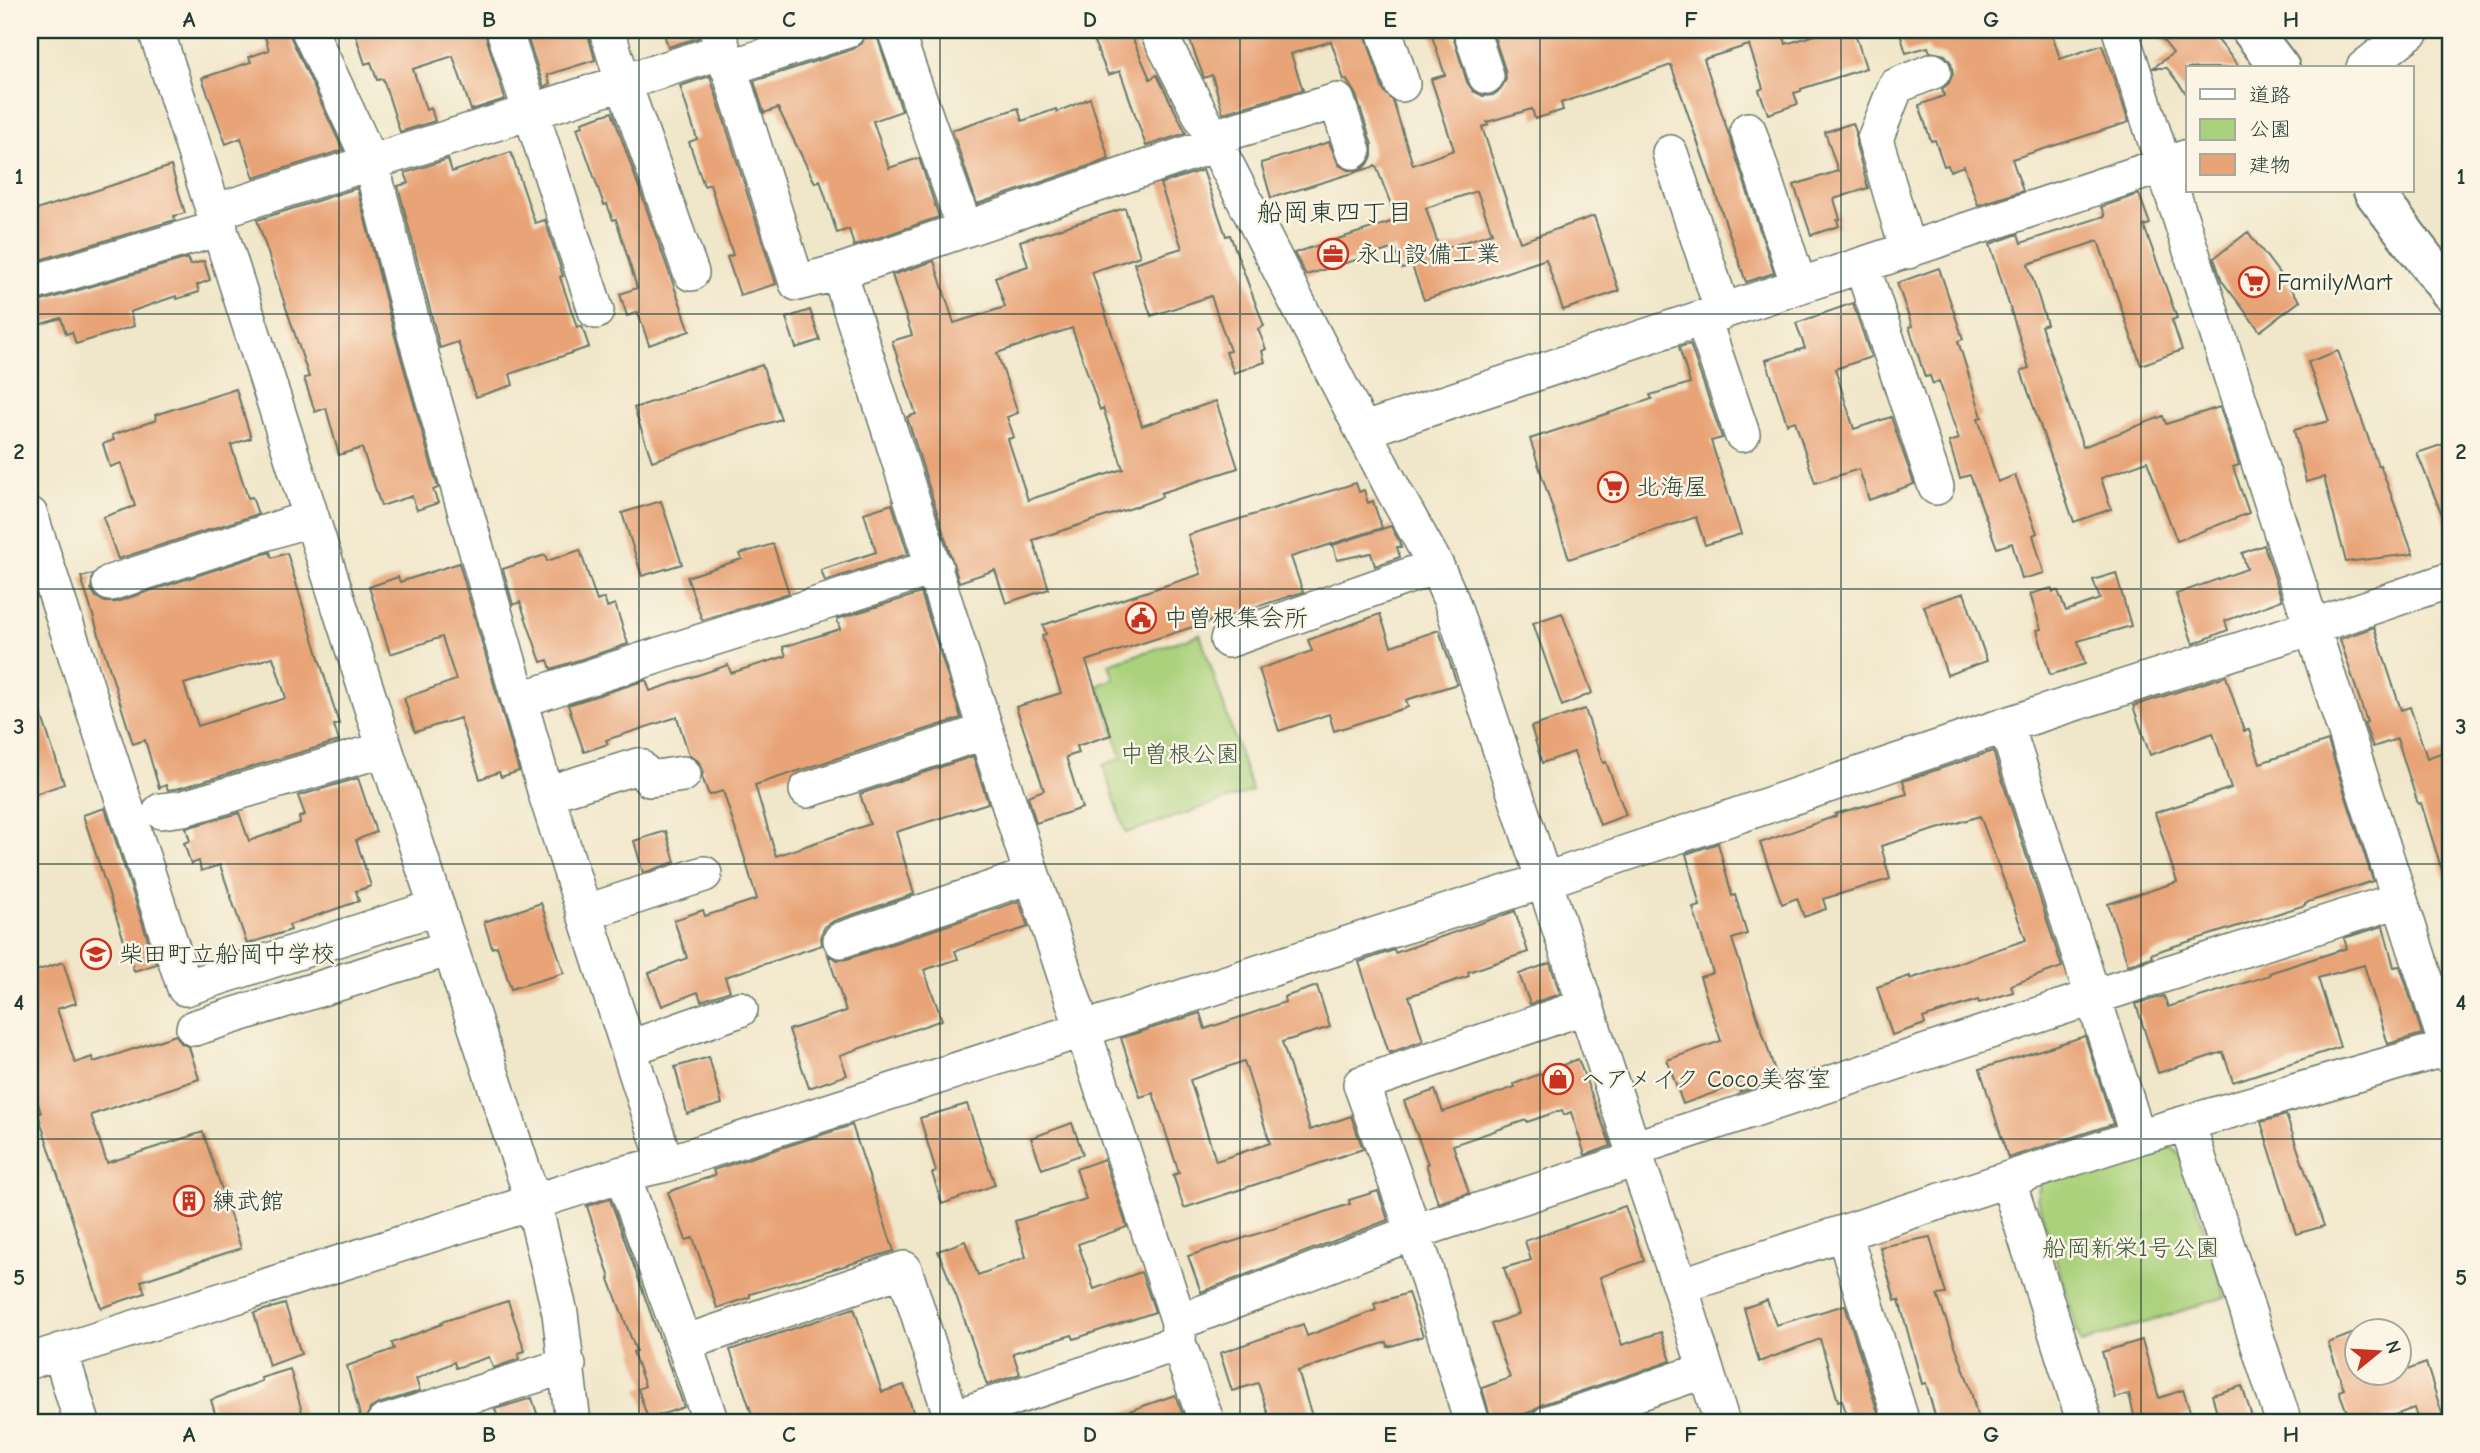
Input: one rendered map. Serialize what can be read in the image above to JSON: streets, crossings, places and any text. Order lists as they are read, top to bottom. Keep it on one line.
{"districts":["船岡東四丁目"],"parks":["中曽根公園","船岡新栄1号公園"],"places":{"office":["永山設備工業"],"supermarket":["FamilyMart","北海屋"],"public building":["中曽根集会所"],"school or university":["柴田町立船岡中学校"],"shop":["ヘアメイク Coco美容室"],"building":["練武館"]},"legend":["道路","公園","建物"],"north":"right","grid":{"columns":["A","B","C","D","E","F","G","H"],"rows":["1","2","3","4","5"]}}
